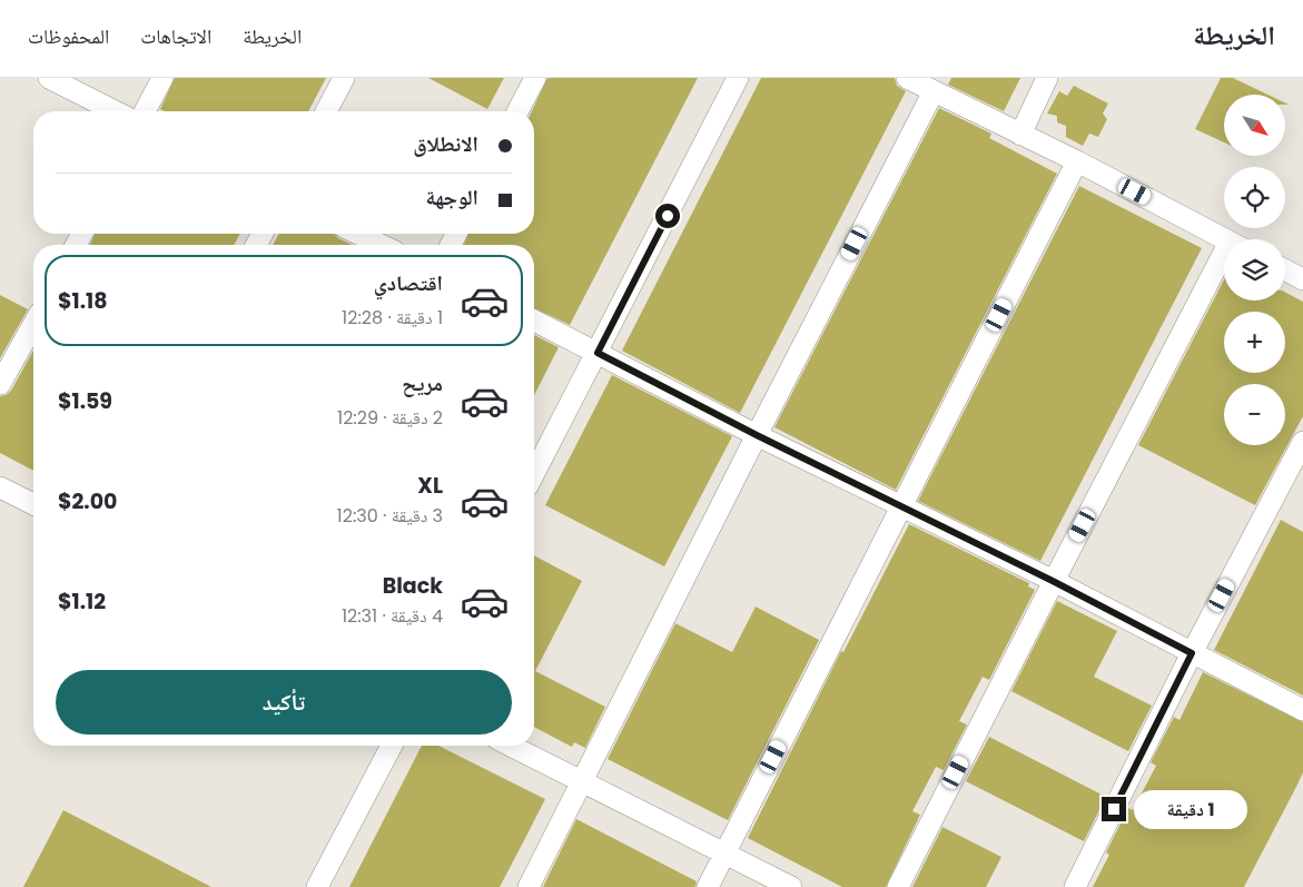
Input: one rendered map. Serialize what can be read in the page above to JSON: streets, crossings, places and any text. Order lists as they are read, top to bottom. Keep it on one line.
{"north":"bottom right","page":{"header":"الخريطة","nav":["الخريطة","الاتجاهات","المحفوظات"],"map_buttons":["+","−"],"banner":["الانطلاق","الوجهة"],"list":[{"name":"اقتصادي","note":"1 دقيقة · 12:28","value":"$1.18"},{"name":"مريح","note":"2 دقيقة · 12:29","value":"$1.59"},{"name":"XL","note":"3 دقيقة · 12:30","value":"$2.00"},{"name":"Black","note":"4 دقيقة · 12:31","value":"$1.12"}],"buttons":"تأكيد","bubble":"1 دقيقة"}}
